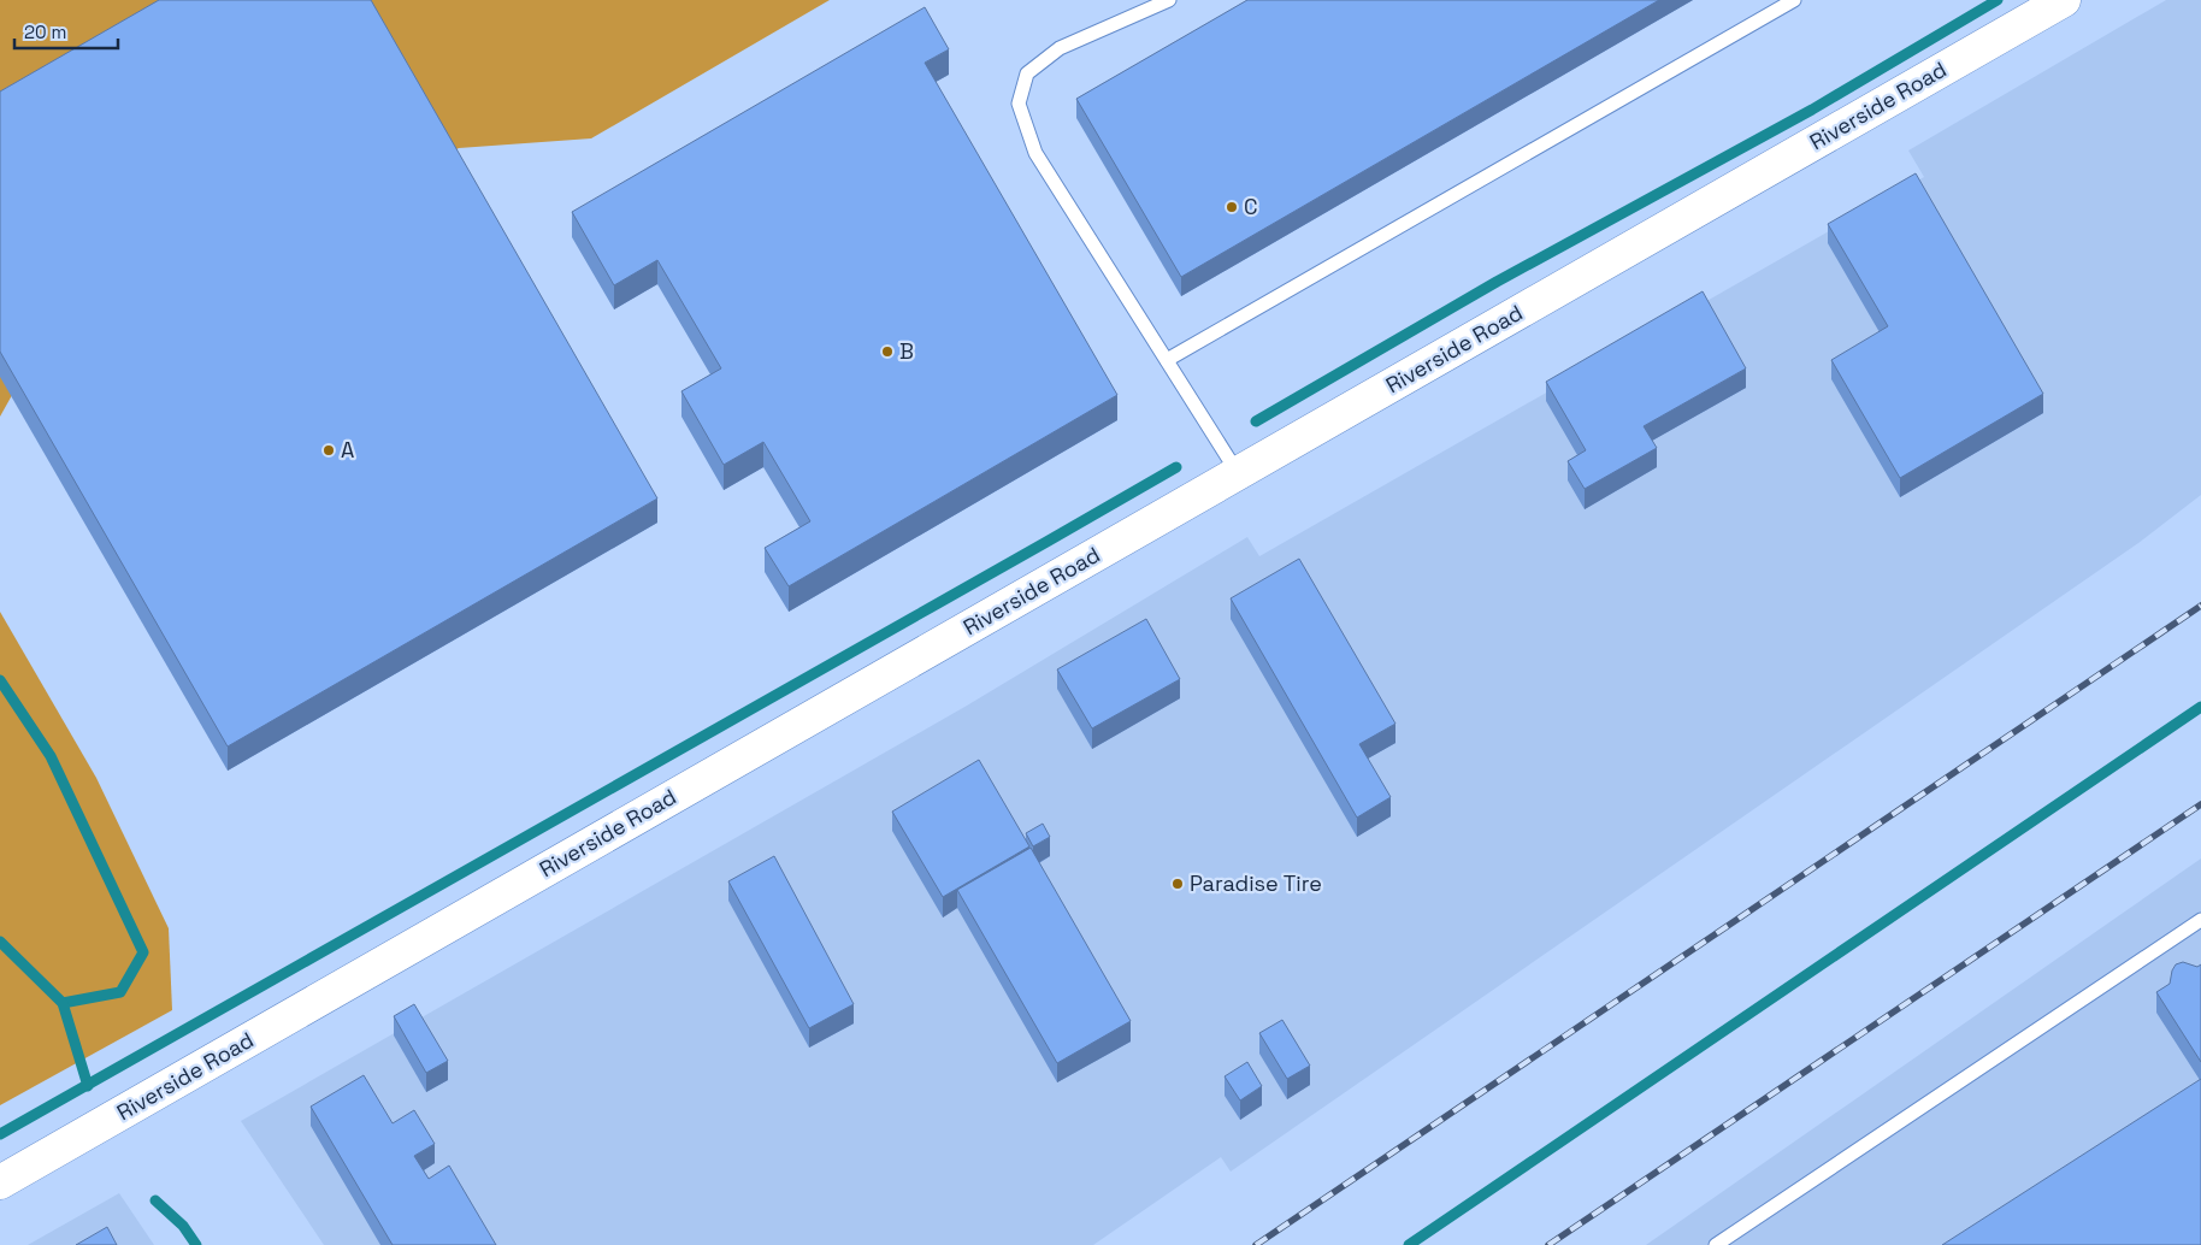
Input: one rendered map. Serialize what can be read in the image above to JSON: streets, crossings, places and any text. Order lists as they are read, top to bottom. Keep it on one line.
{"streets":{"street":["Riverside Road"]},"places":["C","B","A","Paradise Tire"],"scale_bar":"20 m"}
